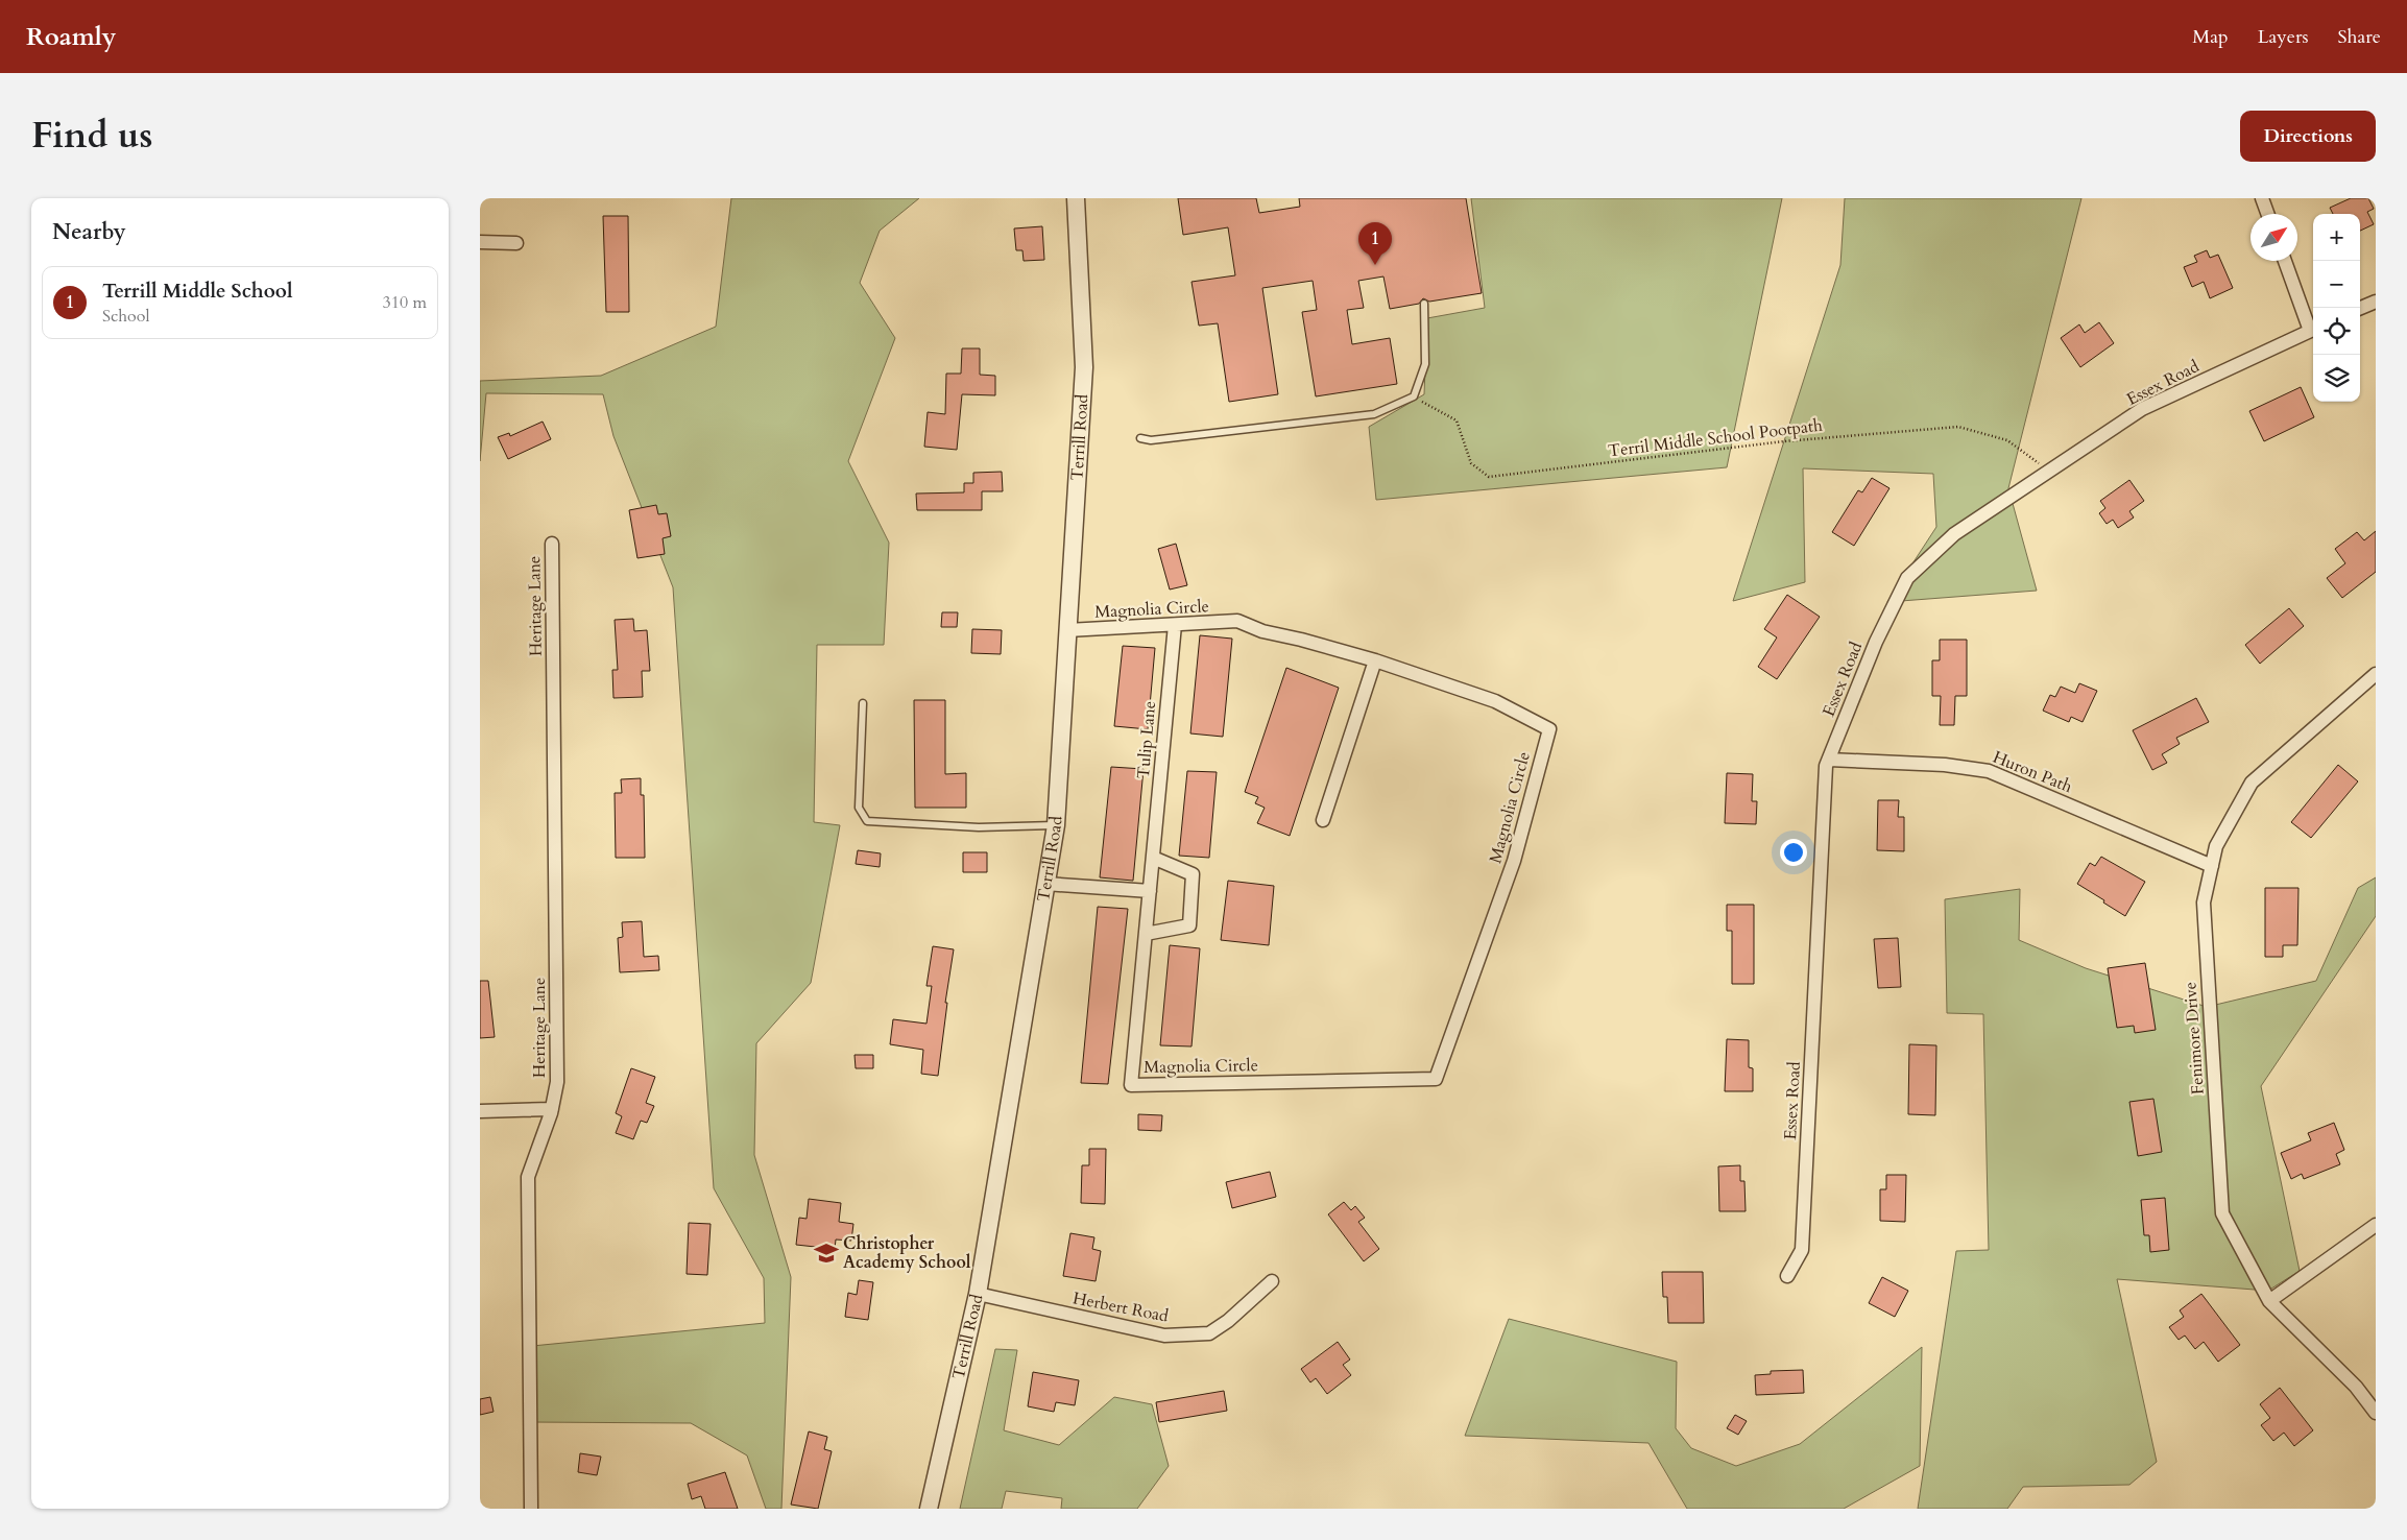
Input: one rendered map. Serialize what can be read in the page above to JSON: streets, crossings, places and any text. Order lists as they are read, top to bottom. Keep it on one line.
{"streets":{"street":["Essex Road","Terrill Road","Heritage Lane","Magnolia Circle","Tulip Lane","Huron Path","Fenimore Drive","Herbert Road"],"path":["Terril Middle School Pootpath"]},"crossings":[["Essex Road","Terril Middle School Pootpath"],["Essex Road","Huron Path"],["Terrill Road","Magnolia Circle"],["Terrill Road","Herbert Road"],["Magnolia Circle","Tulip Lane"],["Huron Path","Fenimore Drive"]],"places":{"school or university":["Christopher Academy School"]},"north":"top right","page":{"header":"Roamly","nav":["Map","Layers","Share"],"title":"Find us","buttons":"Directions","heading":"Nearby","map_buttons":["+","−"],"pins":"1","list":[{"mark":"1","name":"Terrill Middle School","note":"School","value":"310 m"}]}}
